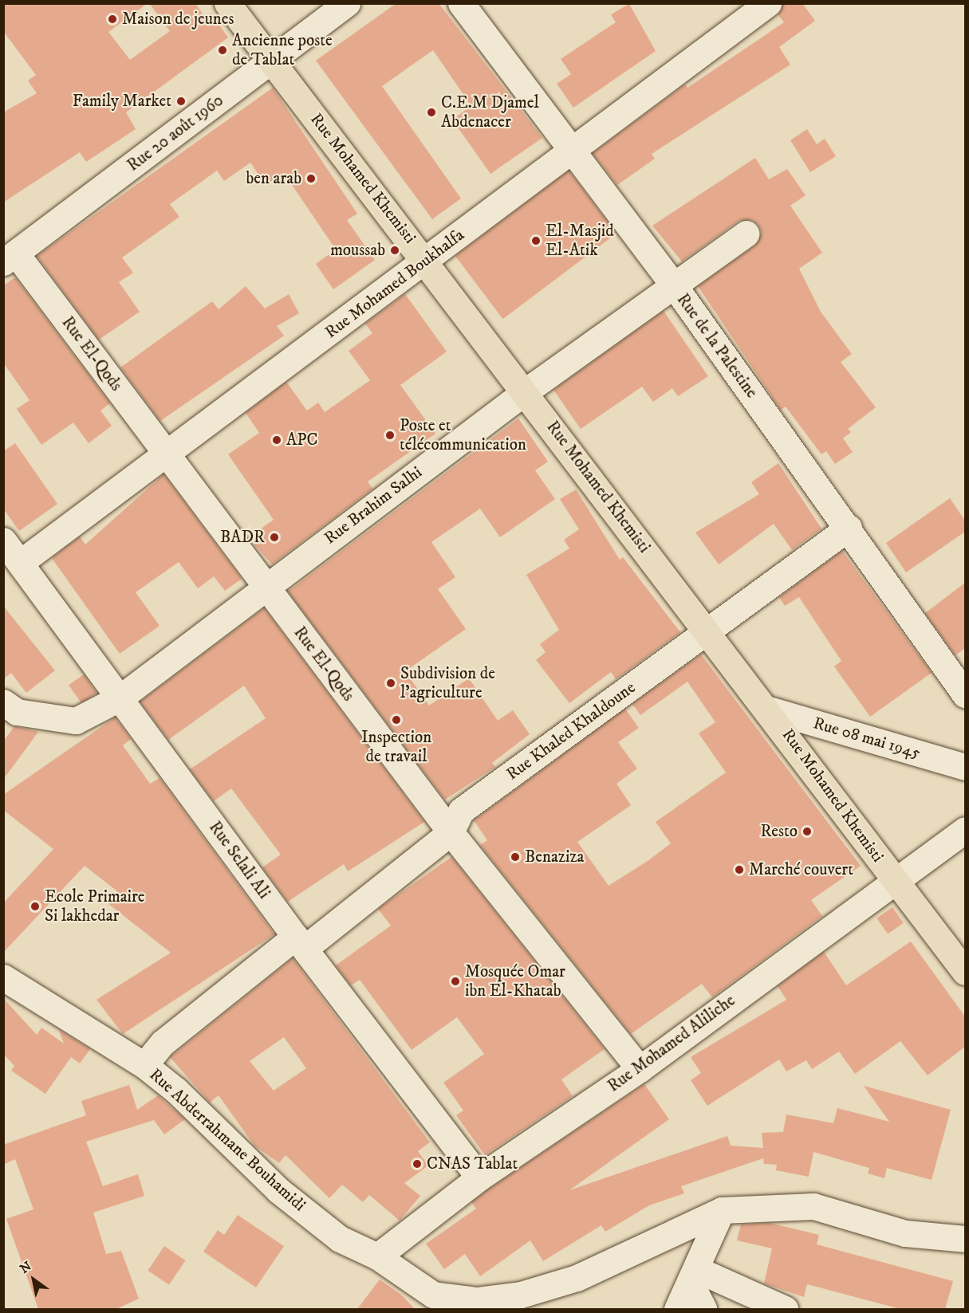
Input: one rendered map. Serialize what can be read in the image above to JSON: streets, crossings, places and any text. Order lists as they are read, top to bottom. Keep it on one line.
{"streets":{"main road":["Rue Mohamed Khemisti"],"street":["Rue 20 août 1960","Rue Mohamed Boukhalfa","Rue de la Palestine","Rue El-Qods","Rue Brahim Salhi","Rue Khaled Khaldoune","Rue 08 mai 1945","Rue Selali Ali","Rue Mohamed Aliliche","Rue Abderrahmane Bouhamidi"]},"crossings":[["Rue 20 août 1960","Rue Mohamed Khemisti"],["Rue 20 août 1960","Rue El-Qods"],["Rue Mohamed Khemisti","Rue Mohamed Boukhalfa"],["Rue Mohamed Khemisti","Rue Brahim Salhi"],["Rue Mohamed Khemisti","Rue Khaled Khaldoune"],["Rue Mohamed Khemisti","Rue 08 mai 1945"],["Rue Mohamed Khemisti","Rue Mohamed Aliliche"],["Rue Mohamed Boukhalfa","Rue de la Palestine"],["Rue Mohamed Boukhalfa","Rue El-Qods"],["Rue Mohamed Boukhalfa","Rue Selali Ali"],["Rue de la Palestine","Rue Brahim Salhi"],["Rue de la Palestine","Rue Khaled Khaldoune"],["Rue El-Qods","Rue Brahim Salhi"],["Rue El-Qods","Rue Khaled Khaldoune"],["Rue El-Qods","Rue Mohamed Aliliche"],["Rue Brahim Salhi","Rue Selali Ali"],["Rue Khaled Khaldoune","Rue Selali Ali"],["Rue Khaled Khaldoune","Rue Abderrahmane Bouhamidi"],["Rue Selali Ali","Rue Mohamed Aliliche"],["Rue Mohamed Aliliche","Rue Abderrahmane Bouhamidi"]],"places":["Maison de jeunes","Ancienne poste de Tablat","Family Market","C.E.M Djamel Abdenacer","ben arab","El-Masjid El-Atik","moussab","Poste et télécommunication","APC","BADR","Subdivision de l'agriculture","Inspection de travail","Resto","Benaziza","Marché couvert","Ecole Primaire Si lakhedar","Mosquée Omar ibn El-Khatab","CNAS Tablat"],"north":"top left"}
